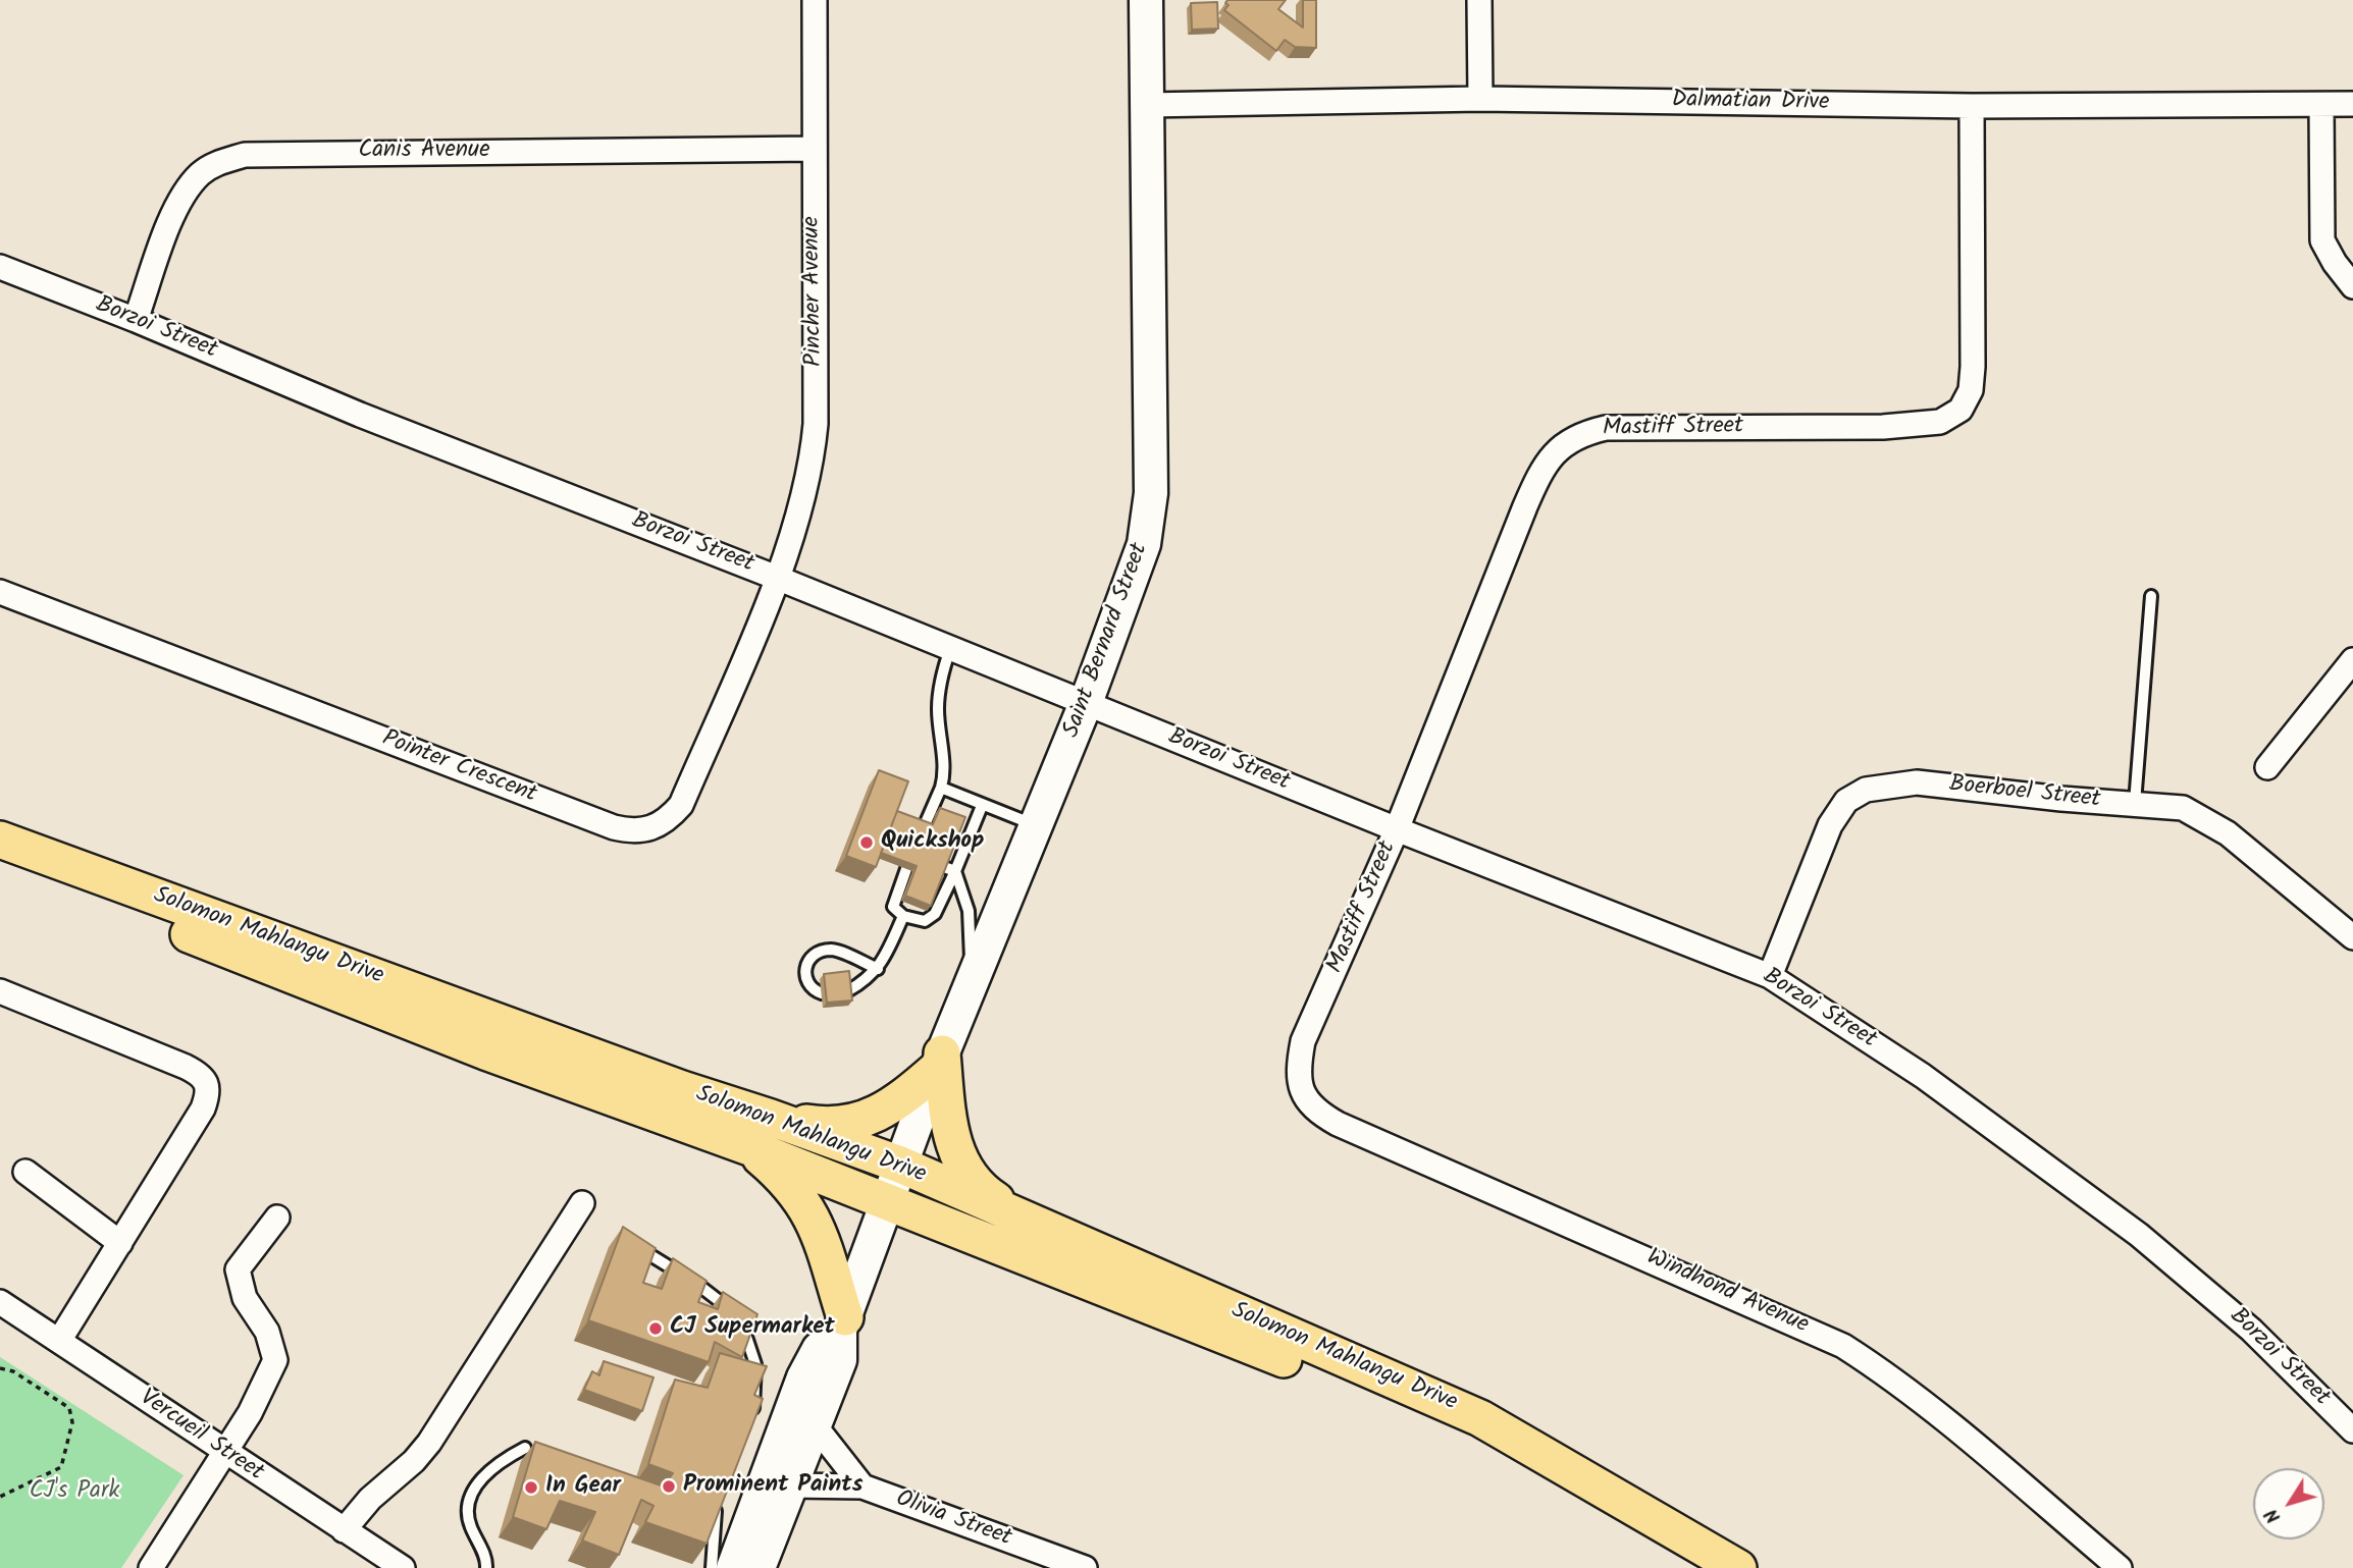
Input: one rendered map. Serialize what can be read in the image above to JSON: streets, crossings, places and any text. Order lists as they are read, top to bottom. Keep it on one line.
{"streets":{"main road":["Solomon Mahlangu Drive"],"street":["Dalmatian Drive","Canis Avenue","Pincher Avenue","Borzoi Street","Mastiff Street","Saint Bernard Street","Pointer Crescent","Boerboel Street","Windhond Avenue","Vercueil Street","Olivia Street"]},"crossings":[["Dalmatian Drive","Mastiff Street"],["Dalmatian Drive","Saint Bernard Street"],["Canis Avenue","Pincher Avenue"],["Canis Avenue","Borzoi Street"],["Pincher Avenue","Borzoi Street"],["Pincher Avenue","Pointer Crescent"],["Borzoi Street","Mastiff Street"],["Borzoi Street","Saint Bernard Street"],["Borzoi Street","Pointer Crescent"],["Borzoi Street","Boerboel Street"],["Mastiff Street","Windhond Avenue"],["Saint Bernard Street","Solomon Mahlangu Drive"]],"parks":["CJ's Park"],"places":["Quickshop","CJ Supermarket","Prominent Paints","In Gear"],"north":"bottom left"}
